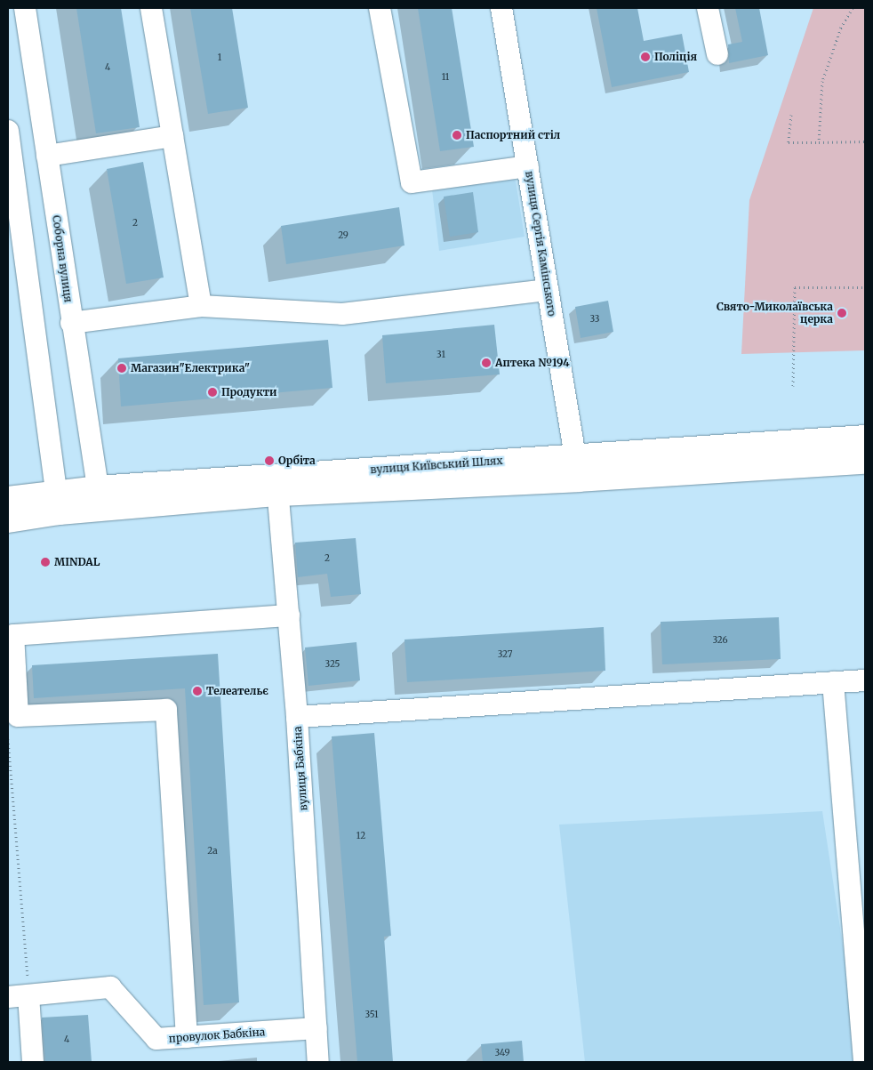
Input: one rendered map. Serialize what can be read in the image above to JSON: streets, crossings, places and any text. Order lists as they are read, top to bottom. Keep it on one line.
{"streets":{"highway":["вулиця Київський Шлях"],"street":["вулиця Сергія Камінського","Соборна вулиця","вулиця Бабкіна","провулок Бабкіна"]},"crossings":[["вулиця Сергія Камінського","вулиця Київський Шлях"],["Соборна вулиця","вулиця Київський Шлях"],["вулиця Київський Шлях","вулиця Бабкіна"],["вулиця Бабкіна","провулок Бабкіна"]],"places":["Поліція","Паспортний стіл","Свято-Миколаївська церка","Аптека №194","Магазин\"Електрика\"","Продукти","Орбіта","MINDAL","Телеательє"],"house_numbers":["1","4","11","2","29","33","31","2","326","327","325","12","2а","351","4","349"]}
